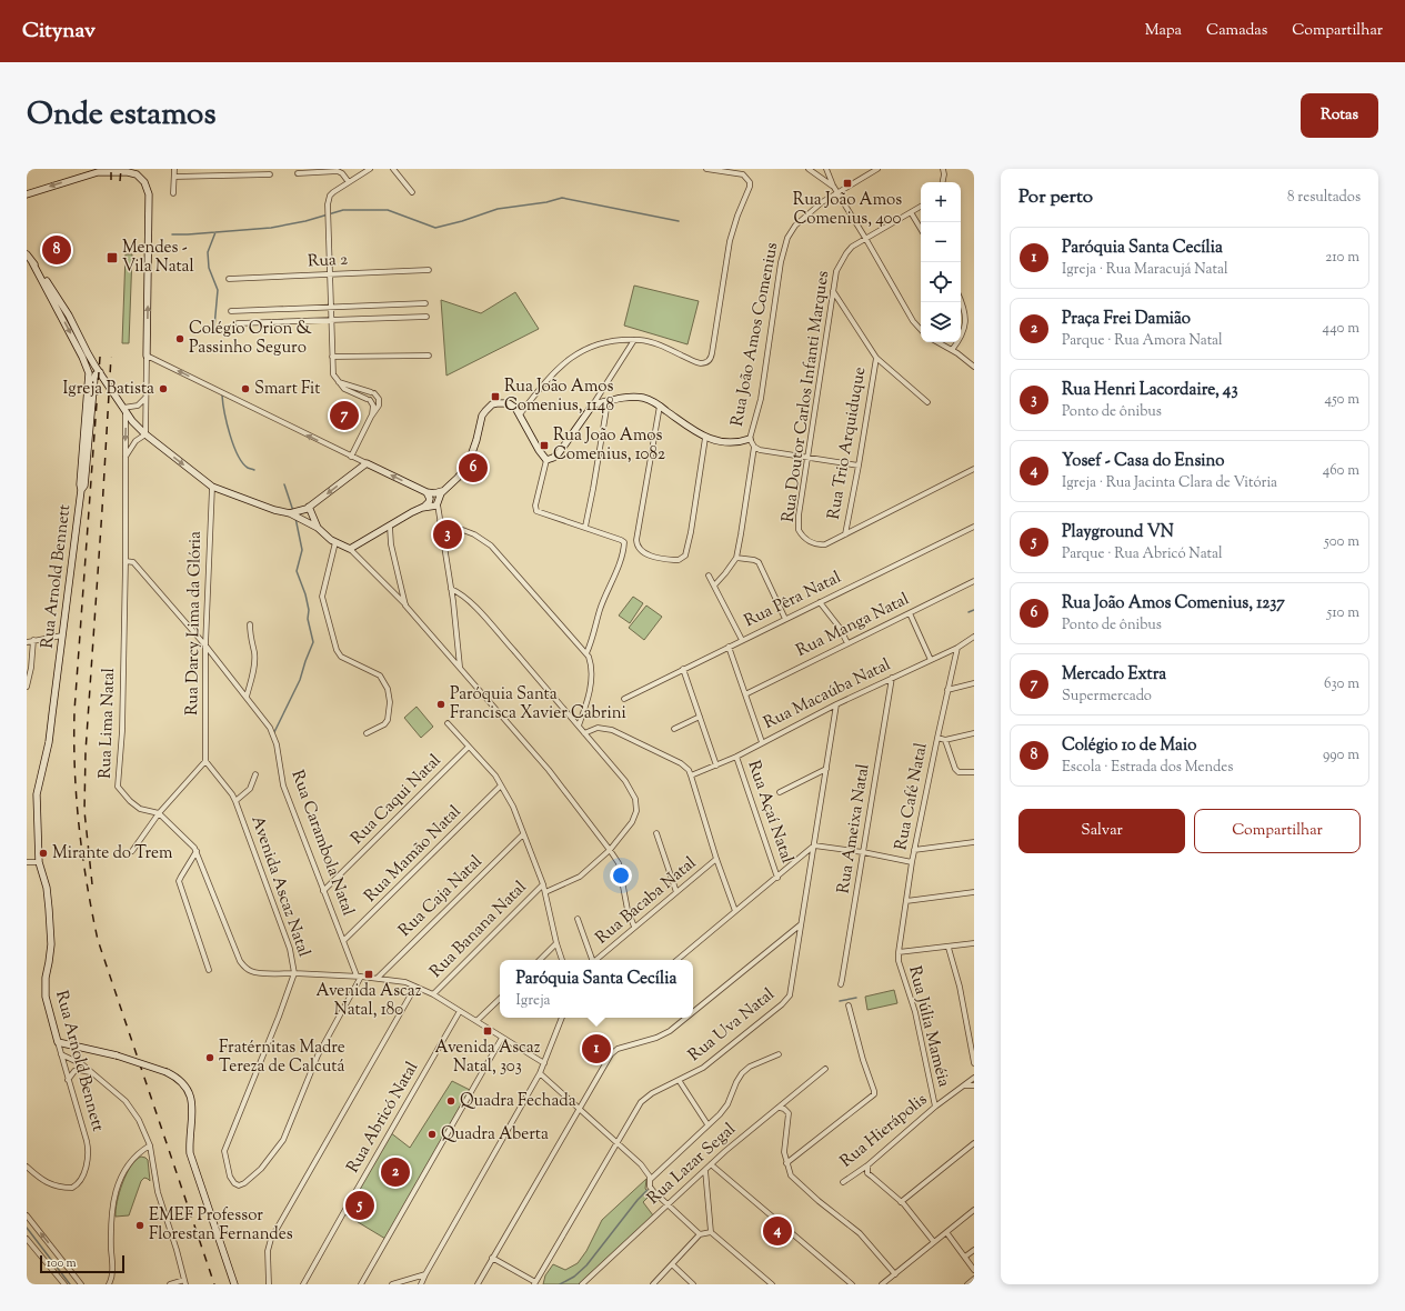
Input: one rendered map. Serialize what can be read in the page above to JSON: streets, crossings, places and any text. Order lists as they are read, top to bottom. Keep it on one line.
{"streets":{"street":["Rua 2","Rua João Amos Comenius","Rua Doutor Carlos Infanti Marques","Rua Trio Arquiduque","Rua Arnold Bennett","Rua Pêra Natal","Rua Darcy Lima da Glória","Rua Manga Natal","Rua Macaúba Natal","Rua Lima Natal","Rua Café Natal","Rua Caqui Natal","Rua Açaí Natal","Rua Ameixa Natal","Rua Carambola Natal","Rua Mamão Natal","Avenida Ascaz Natal","Rua Caja Natal","Rua Bacaba Natal","Rua Banana Natal","Rua Uva Natal","Rua Júlia Maméia","Rua Abricó Natal","Rua Hierápolis","Rua Lazar Segal"]},"crossings":[["Rua Doutor Carlos Infanti Marques","Rua Trio Arquiduque"],["Rua Darcy Lima da Glória","Rua Carambola Natal"],["Rua Darcy Lima da Glória","Avenida Ascaz Natal"],["Rua Macaúba Natal","Rua Café Natal"],["Rua Macaúba Natal","Rua Açaí Natal"],["Rua Macaúba Natal","Rua Ameixa Natal"],["Rua Macaúba Natal","Rua Uva Natal"],["Rua Lima Natal","Rua Carambola Natal"],["Rua Lima Natal","Avenida Ascaz Natal"],["Rua Café Natal","Rua Júlia Maméia"],["Rua Caqui Natal","Rua Carambola Natal"],["Rua Carambola Natal","Rua Mamão Natal"],["Rua Carambola Natal","Avenida Ascaz Natal"],["Avenida Ascaz Natal","Rua Caja Natal"],["Avenida Ascaz Natal","Rua Banana Natal"],["Avenida Ascaz Natal","Rua Abricó Natal"],["Rua Júlia Maméia","Rua Hierápolis"]],"places":{"transit":["Rua João Amos Comenius, 400","Mendes - Vila Natal","Rua João Amos Comenius, 1148","Rua João Amos Comenius, 1082","Avenida Ascaz Natal, 180","Avenida Ascaz Natal, 303"],"other":["Colégio Orion & Passinho Seguro","Igreja Batista","Smart Fit","Paróquia Santa Francisca Xavier Cabrini","Mirante do Trem","Fratérnitas Madre Tereza de Calcutá","Quadra Fechada","Quadra Aberta","EMEF Professor Florestan Fernandes"]},"scale_bar":"100 m","page":{"header":"Citynav","nav":["Mapa","Camadas","Compartilhar"],"title":"Onde estamos","buttons":["Rotas",["Salvar","Compartilhar"]],"heading":["Por perto","8 resultados"],"map_buttons":["+","−"],"list":[{"mark":"1","name":"Paróquia Santa Cecília","note":"Igreja · Rua Maracujá Natal","value":"210 m"},{"mark":"2","name":"Praça Frei Damião","note":"Parque · Rua Amora Natal","value":"440 m"},{"mark":"3","name":"Rua Henri Lacordaire, 43","note":"Ponto de ônibus","value":"450 m"},{"mark":"4","name":"Yosef - Casa do Ensino","note":"Igreja · Rua Jacinta Clara de Vitória","value":"460 m"},{"mark":"5","name":"Playground VN","note":"Parque · Rua Abricó Natal","value":"500 m"},{"mark":"6","name":"Rua João Amos Comenius, 1237","note":"Ponto de ônibus","value":"510 m"},{"mark":"7","name":"Mercado Extra","note":"Supermercado","value":"630 m"},{"mark":"8","name":"Colégio 10 de Maio","note":"Escola · Estrada dos Mendes","value":"990 m"}],"pins":["8","7","6","3","1","2","5","4"],"popup":["Paróquia Santa Cecília","Igreja"],"scale":"100 m"}}
